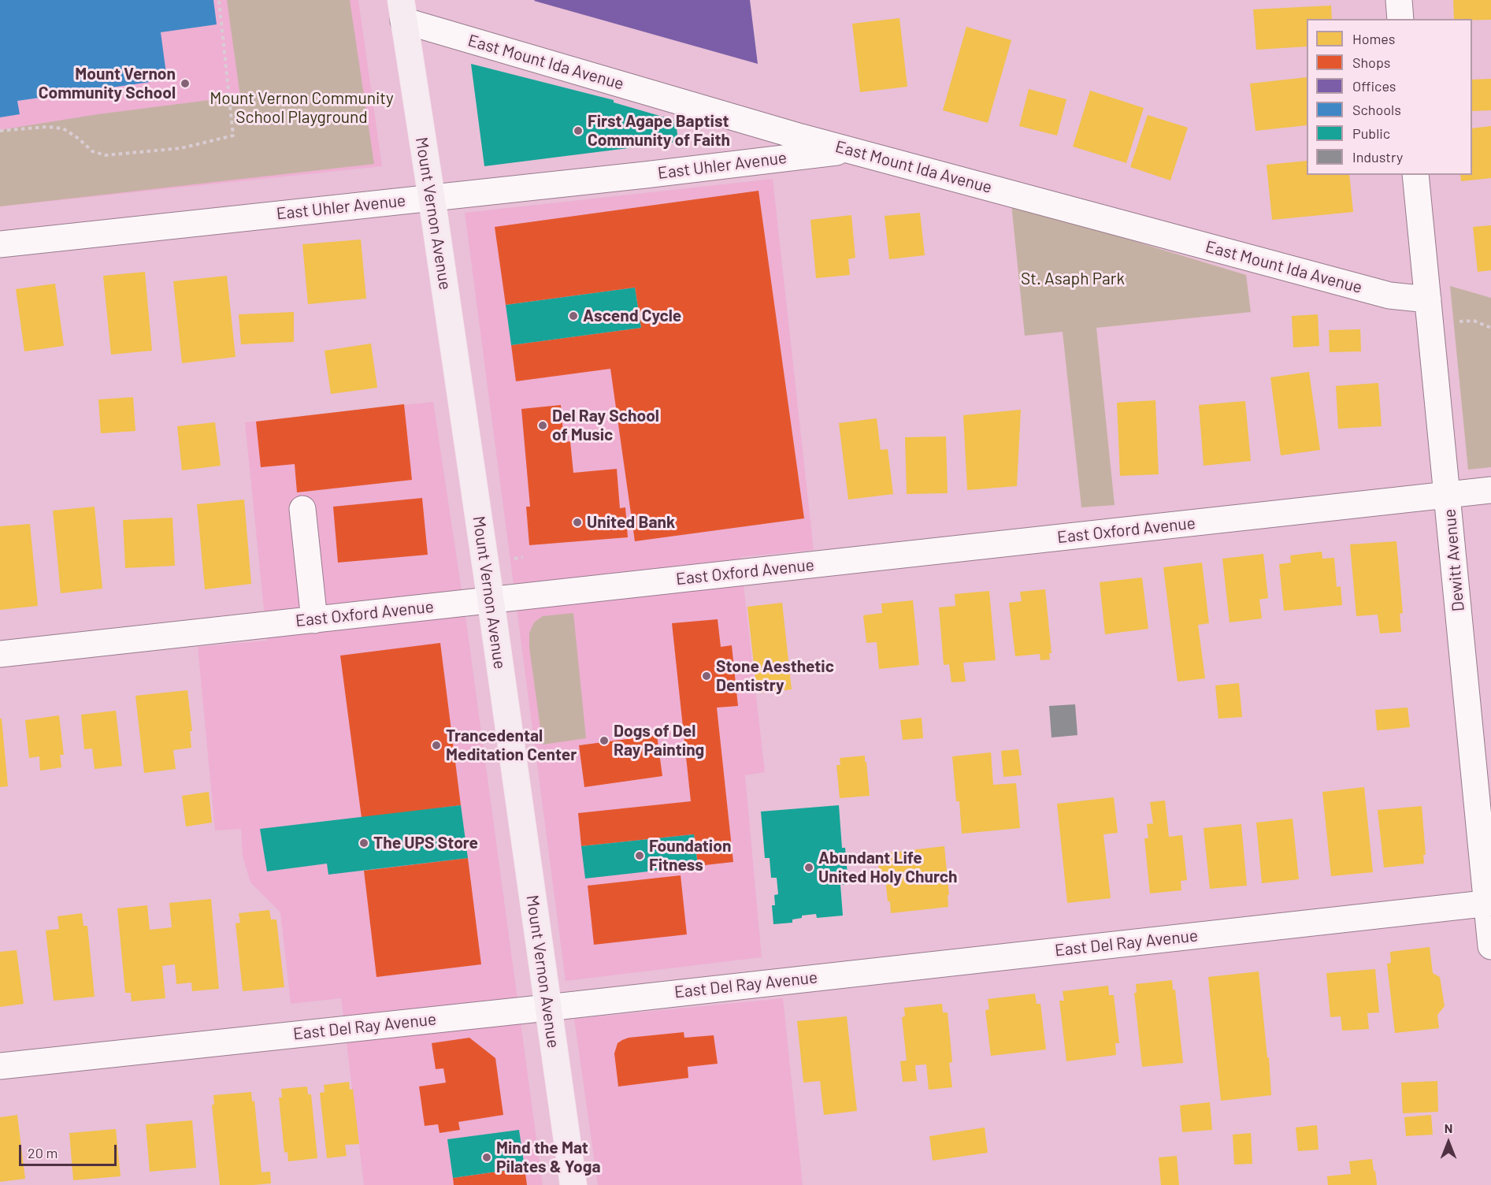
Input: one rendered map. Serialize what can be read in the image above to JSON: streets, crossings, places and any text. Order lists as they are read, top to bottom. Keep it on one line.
{"streets":{"main road":["Mount Vernon Avenue"],"street":["East Mount Ida Avenue","East Uhler Avenue","East Oxford Avenue","Dewitt Avenue","East Del Ray Avenue"]},"crossings":[["East Mount Ida Avenue","East Uhler Avenue"],["East Mount Ida Avenue","Mount Vernon Avenue"],["East Mount Ida Avenue","Dewitt Avenue"],["East Uhler Avenue","Mount Vernon Avenue"],["Mount Vernon Avenue","East Oxford Avenue"],["Mount Vernon Avenue","East Del Ray Avenue"],["East Oxford Avenue","Dewitt Avenue"],["Dewitt Avenue","East Del Ray Avenue"]],"parks":["Mount Vernon Community School Playground","St. Asaph Park"],"places":["Mount Vernon Community School","First Agape Baptist Community of Faith","Ascend Cycle","Del Ray School of Music","United Bank","Stone Aesthetic Dentistry","Dogs of Del Ray Painting","Trancedental Meditation Center","The UPS Store","Foundation Fitness","Abundant Life United Holy Church","Mind the Mat Pilates & Yoga"],"legend":["Homes","Shops","Offices","Schools","Public","Industry"],"scale_bar":"20 m","north":"top"}
